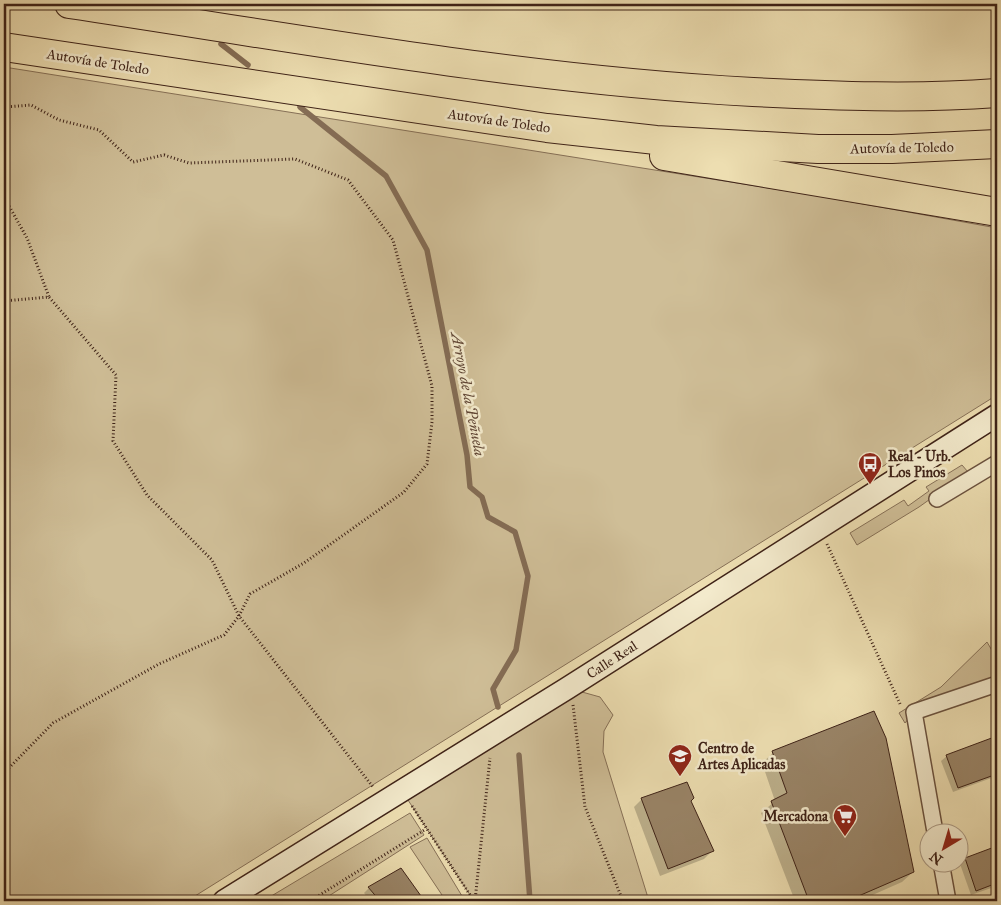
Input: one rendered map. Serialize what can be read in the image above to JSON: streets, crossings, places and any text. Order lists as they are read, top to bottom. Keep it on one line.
{"streets":{"highway":["Autovía de Toledo"],"street":["Calle Real"]},"water":["Arroyo de la Peñuela"],"places":{"bus stop":["Real - Urb. Los Pinos"],"school or university":["Centro de Artes Aplicadas"],"supermarket":["Mercadona"]},"north":"bottom left"}
